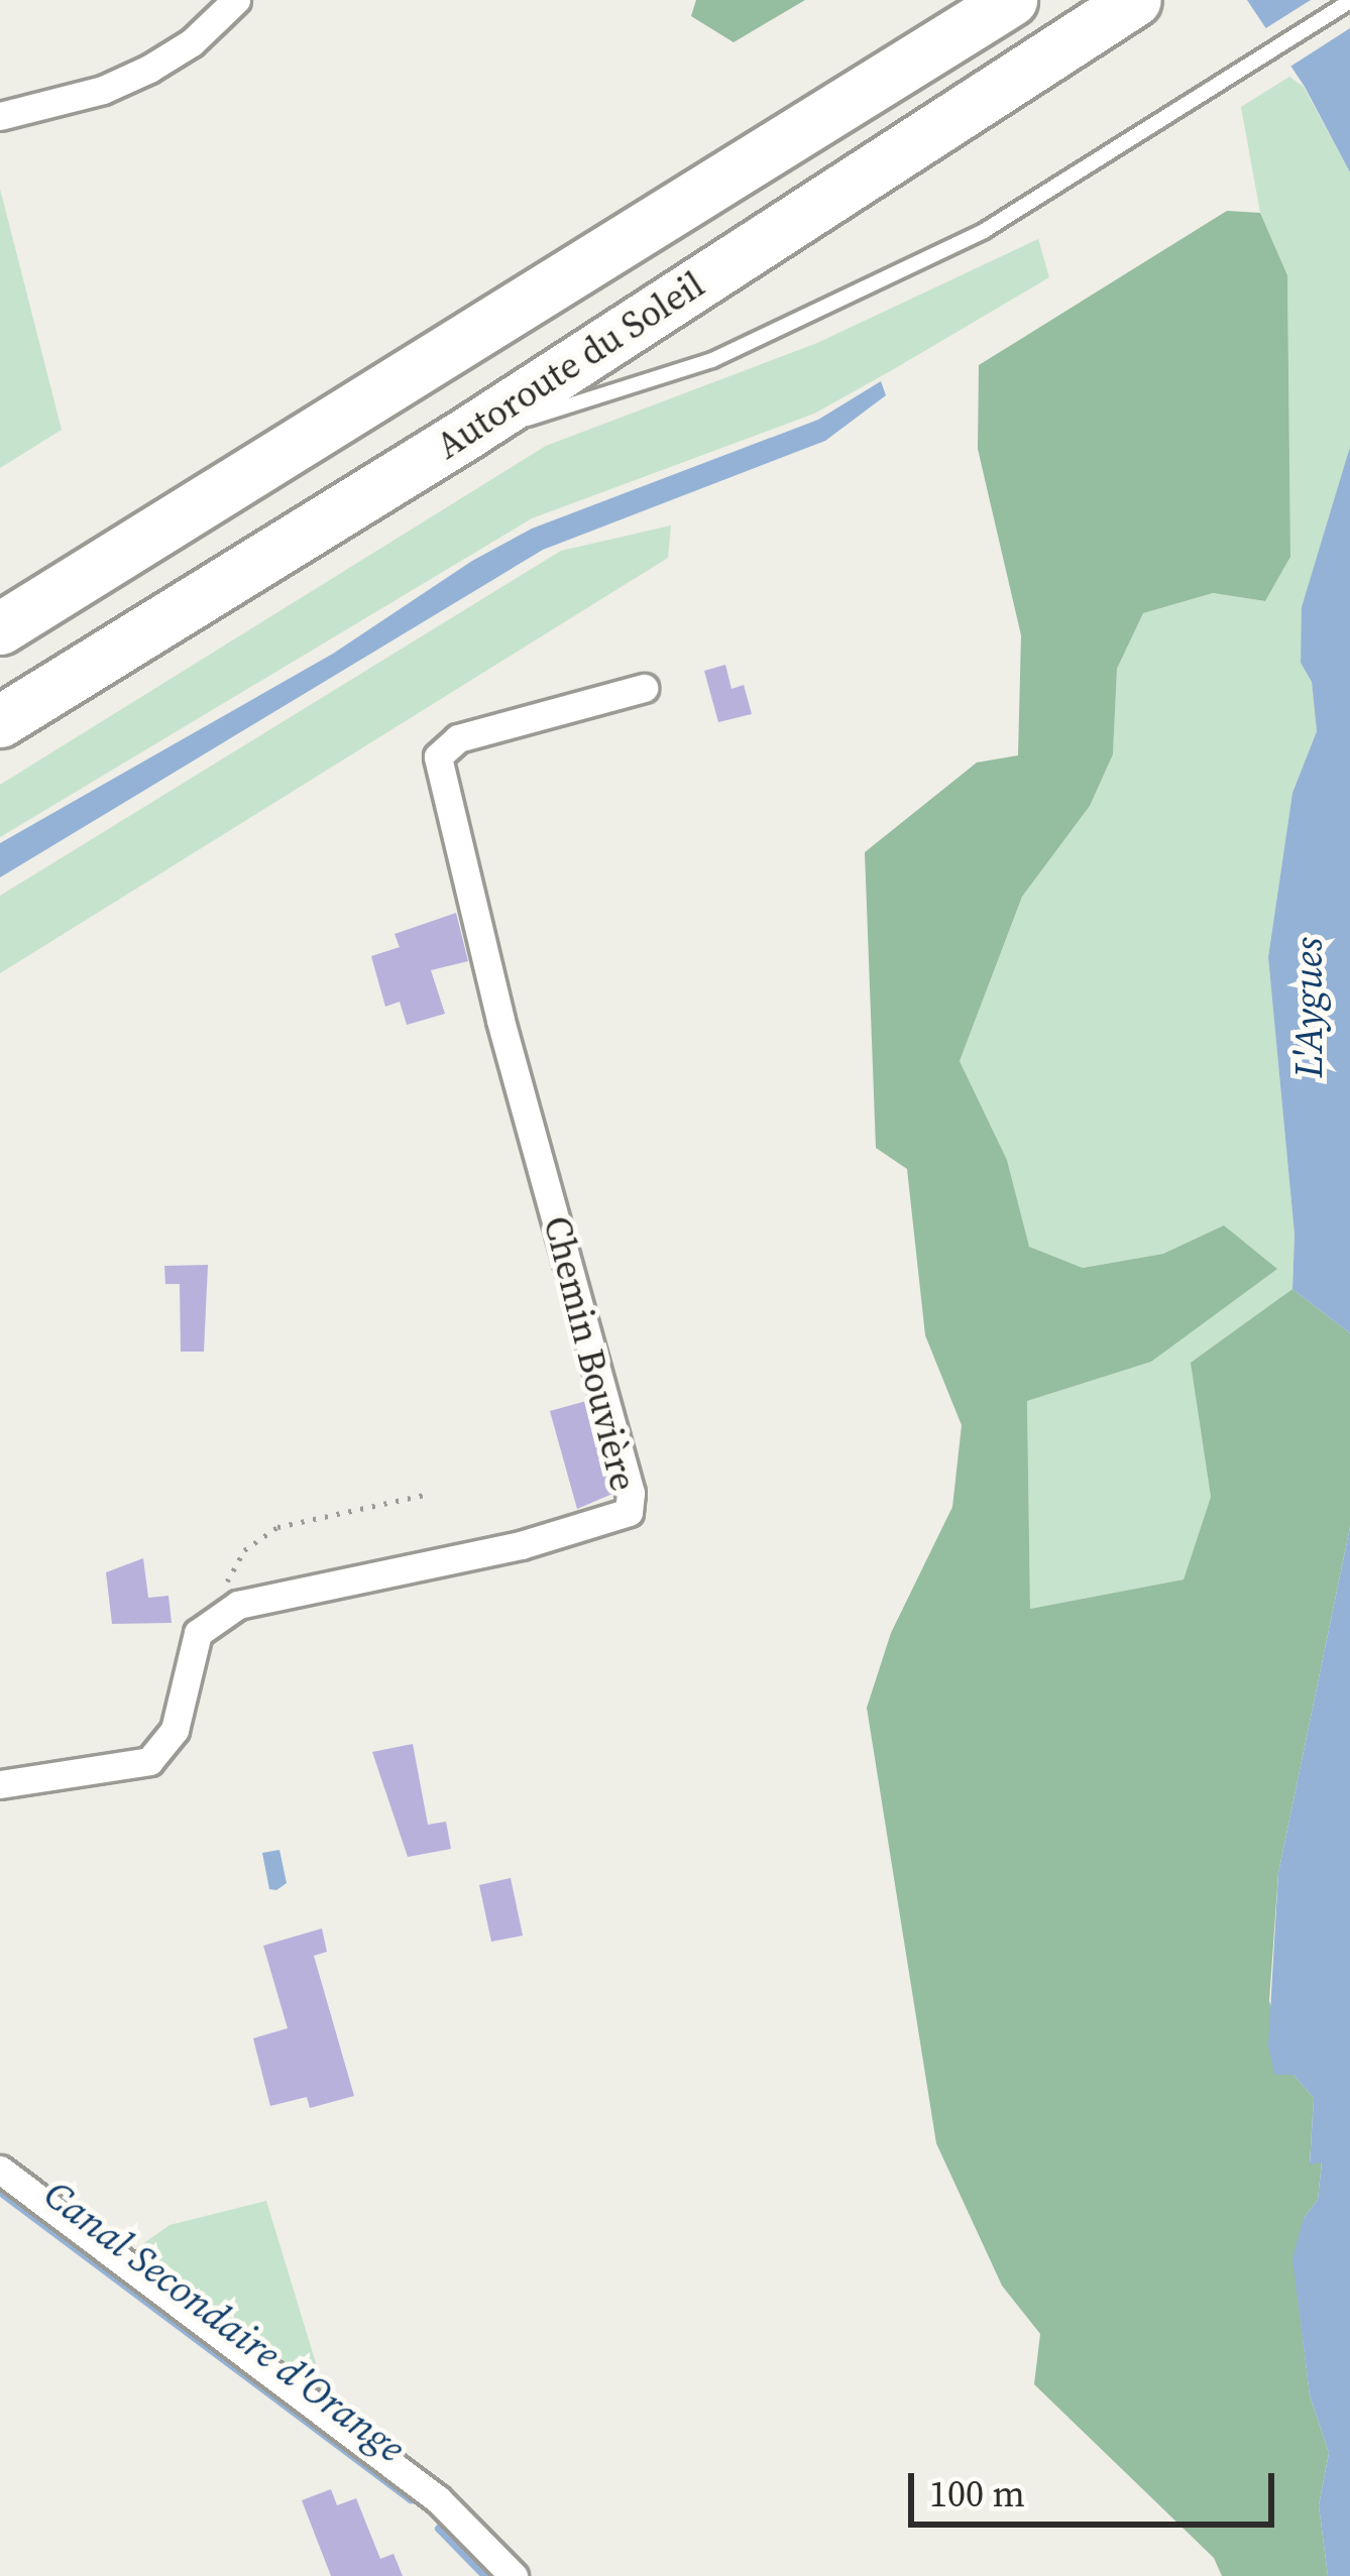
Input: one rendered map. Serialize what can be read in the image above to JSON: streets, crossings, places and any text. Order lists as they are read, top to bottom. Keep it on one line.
{"streets":{"highway":["Autoroute du Soleil"],"street":["Chemin Bouvière"]},"water":["L'Aygues","Canal Secondaire d'Orange"],"scale_bar":"100 m"}
